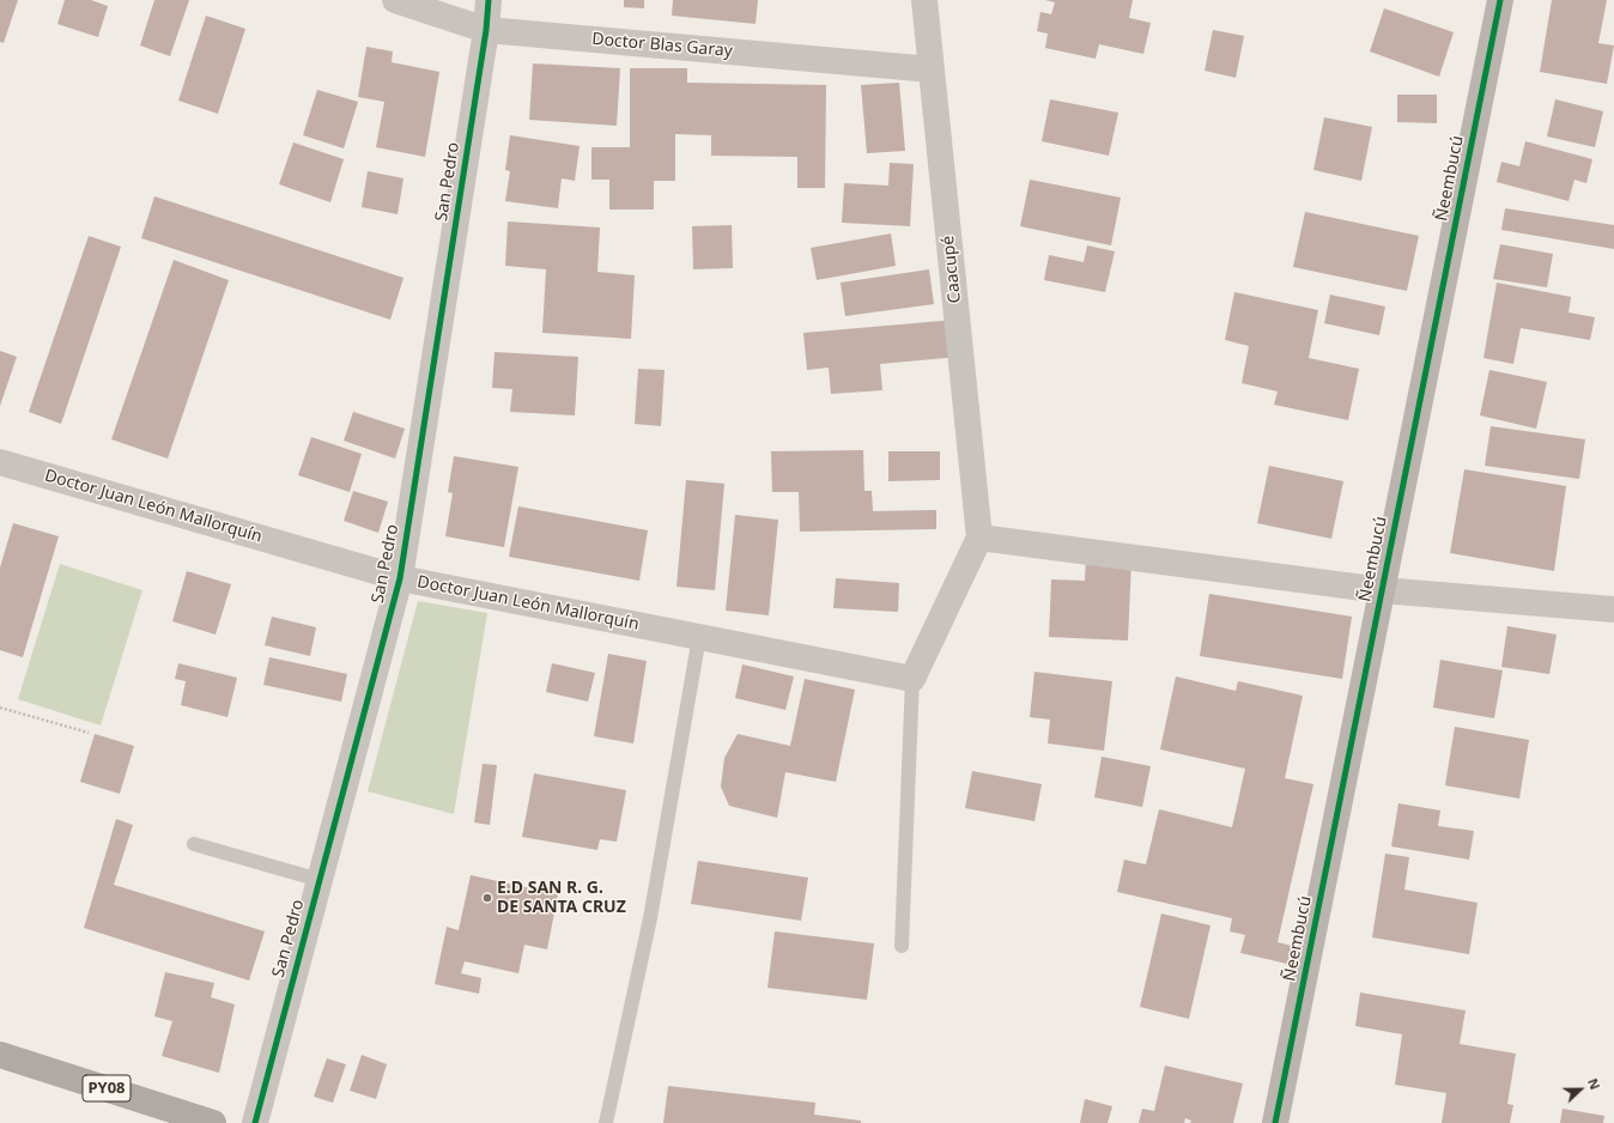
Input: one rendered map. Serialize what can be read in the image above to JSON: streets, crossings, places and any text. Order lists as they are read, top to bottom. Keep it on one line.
{"streets":{"highway":["PY08"],"street":["Doctor Blas Garay","Ñeembucú","San Pedro","Caacupé","Doctor Juan León Mallorquín"]},"crossings":[["Doctor Blas Garay","San Pedro"],["Doctor Blas Garay","Caacupé"],["San Pedro","Doctor Juan León Mallorquín"]],"places":["E.D SAN R. G. DE SANTA CRUZ"],"north":"right"}
